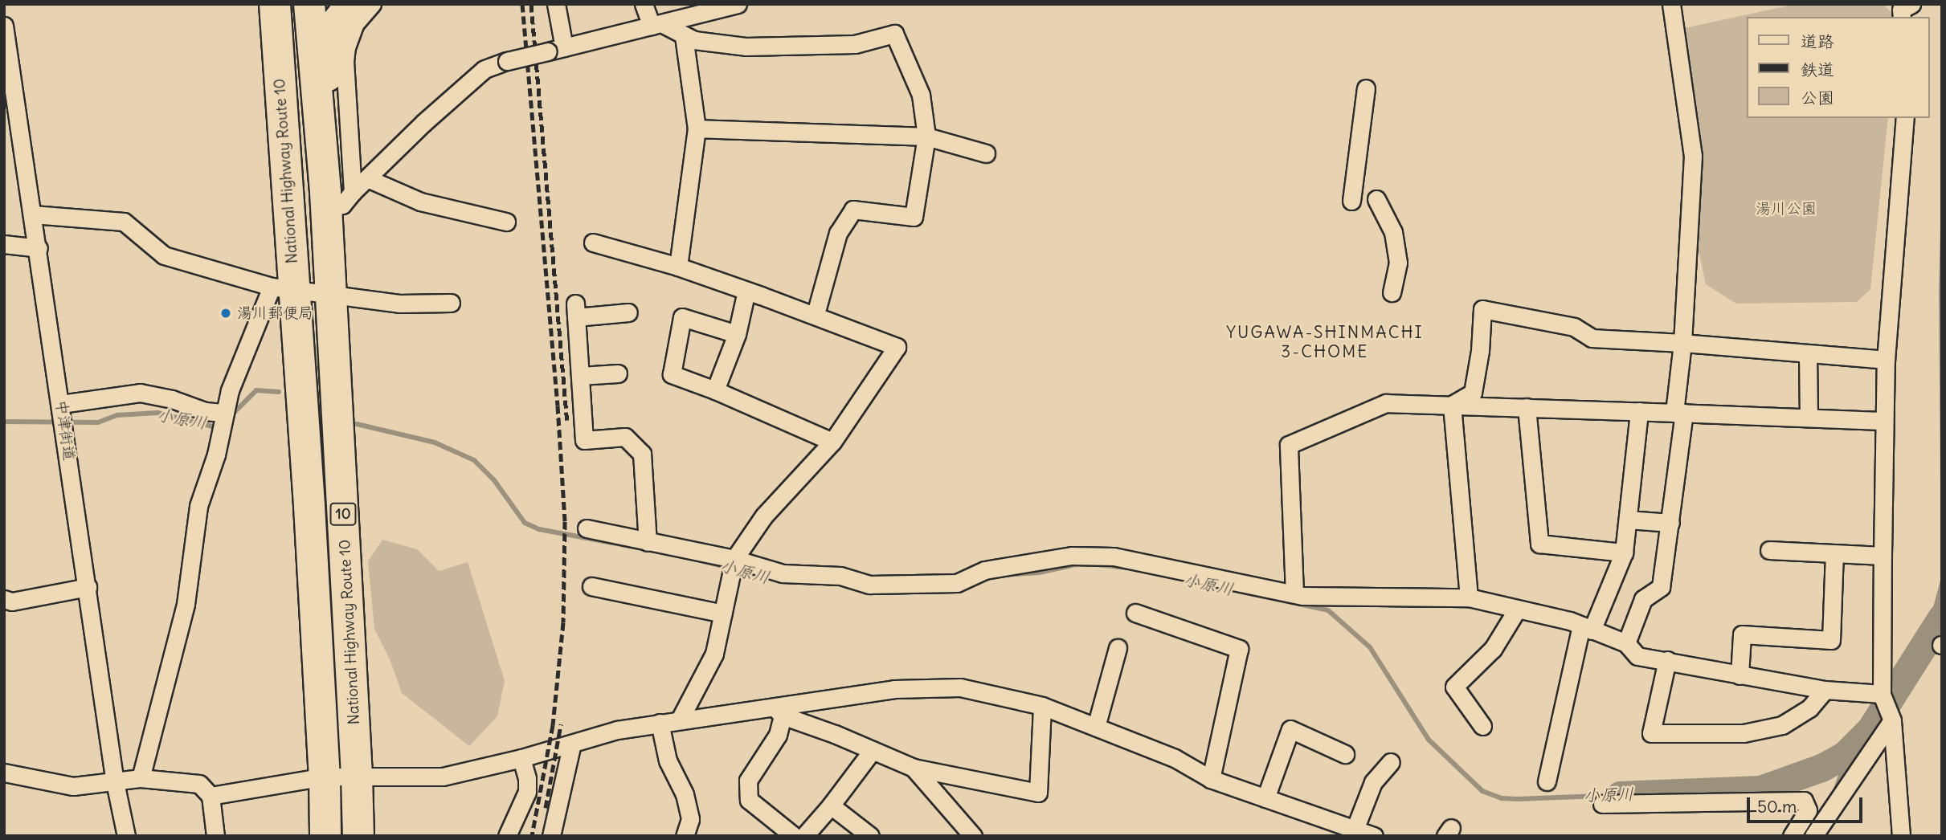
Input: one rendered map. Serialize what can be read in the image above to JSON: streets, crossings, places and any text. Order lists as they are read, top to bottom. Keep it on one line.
{"streets":{"highway":["National Highway Route 10","10"],"street":["中津街道"]},"crossings":[["National Highway Route 10","10"]],"districts":["YUGAWA-SHINMACHI 3-CHOME"],"water":["小原川"],"parks":["湯川公園"],"places":["湯川郵便局"],"legend":["道路","鉄道","公園"],"scale_bar":"50 m"}
